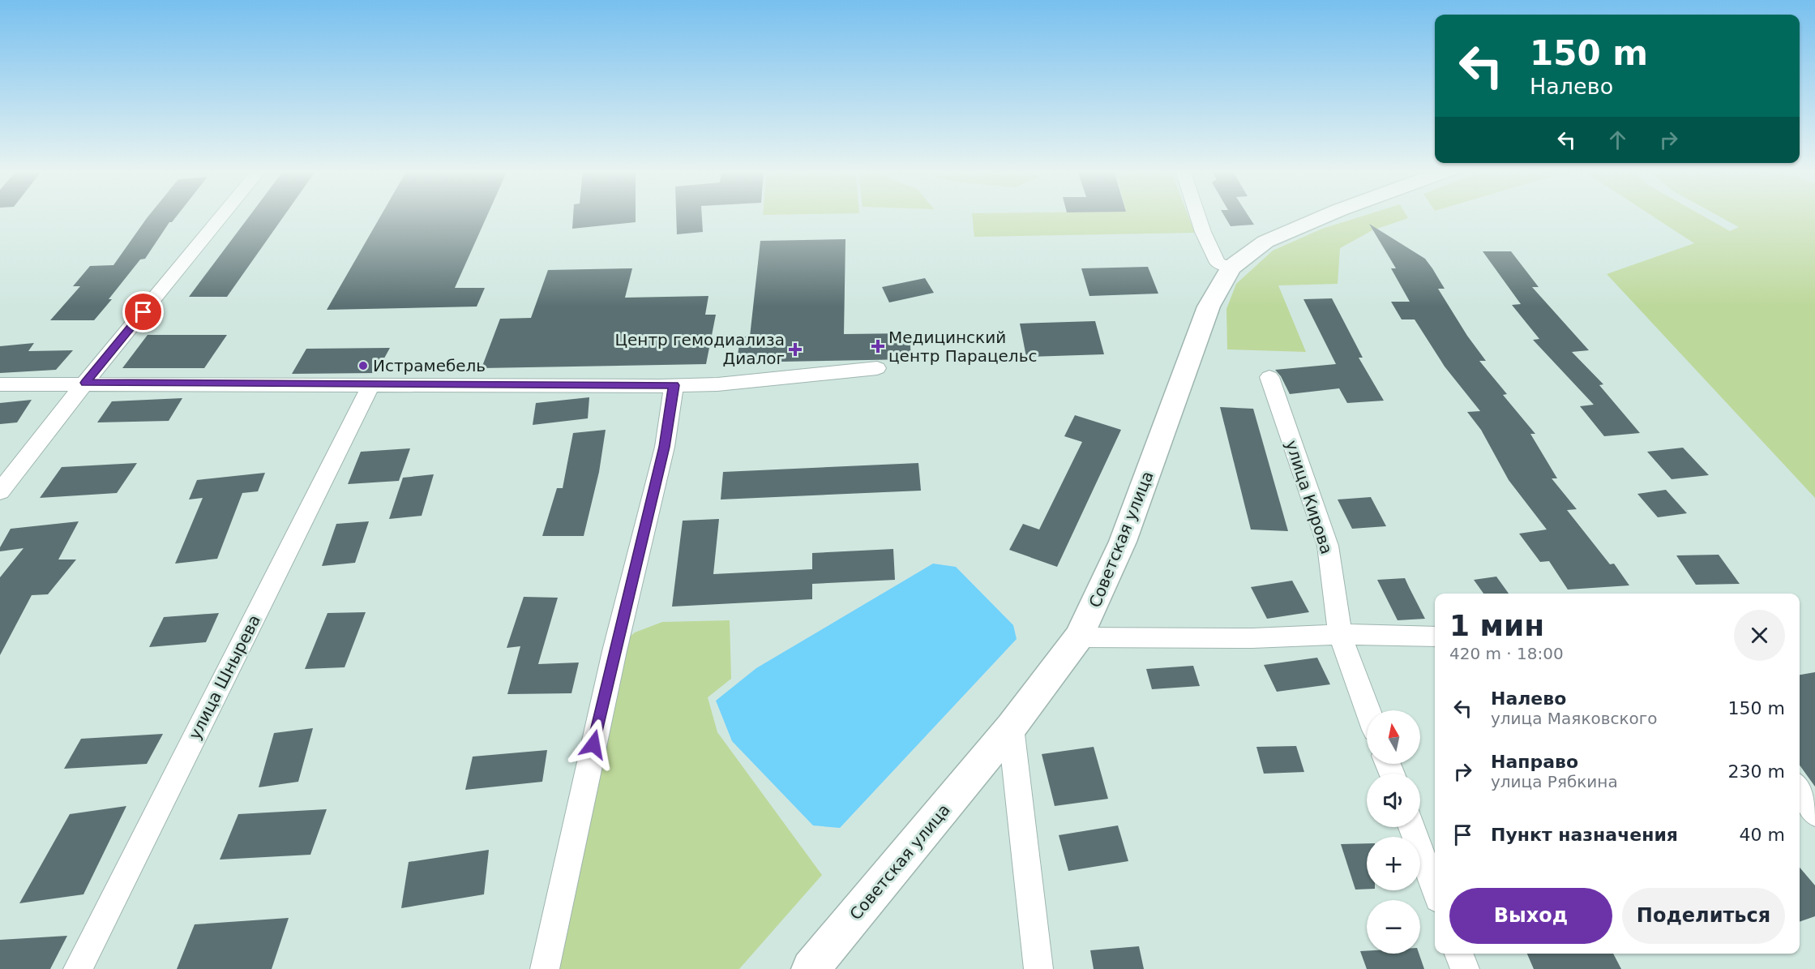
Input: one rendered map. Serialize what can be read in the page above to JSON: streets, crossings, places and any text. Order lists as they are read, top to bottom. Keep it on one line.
{"streets":{"main road":["Советская улица"],"street":["улица Кирова","улица Шнырева"]},"places":{"health":["Медицинский центр Парацельс","Центр гемодиализа Диалог"],"other":["Истрамебель"]},"north":"top","page":{"turn":["150 m","Налево"],"heading":["1 мин","420 m · 18:00"],"list":[{"name":"Налево","note":"улица Маяковского","value":"150 m"},{"name":"Направо","note":"улица Рябкина","value":"230 m"},{"name":"Пункт назначения","value":"40 m"}],"map_buttons":["+","−"],"buttons":["Выход","Поделиться"]}}
